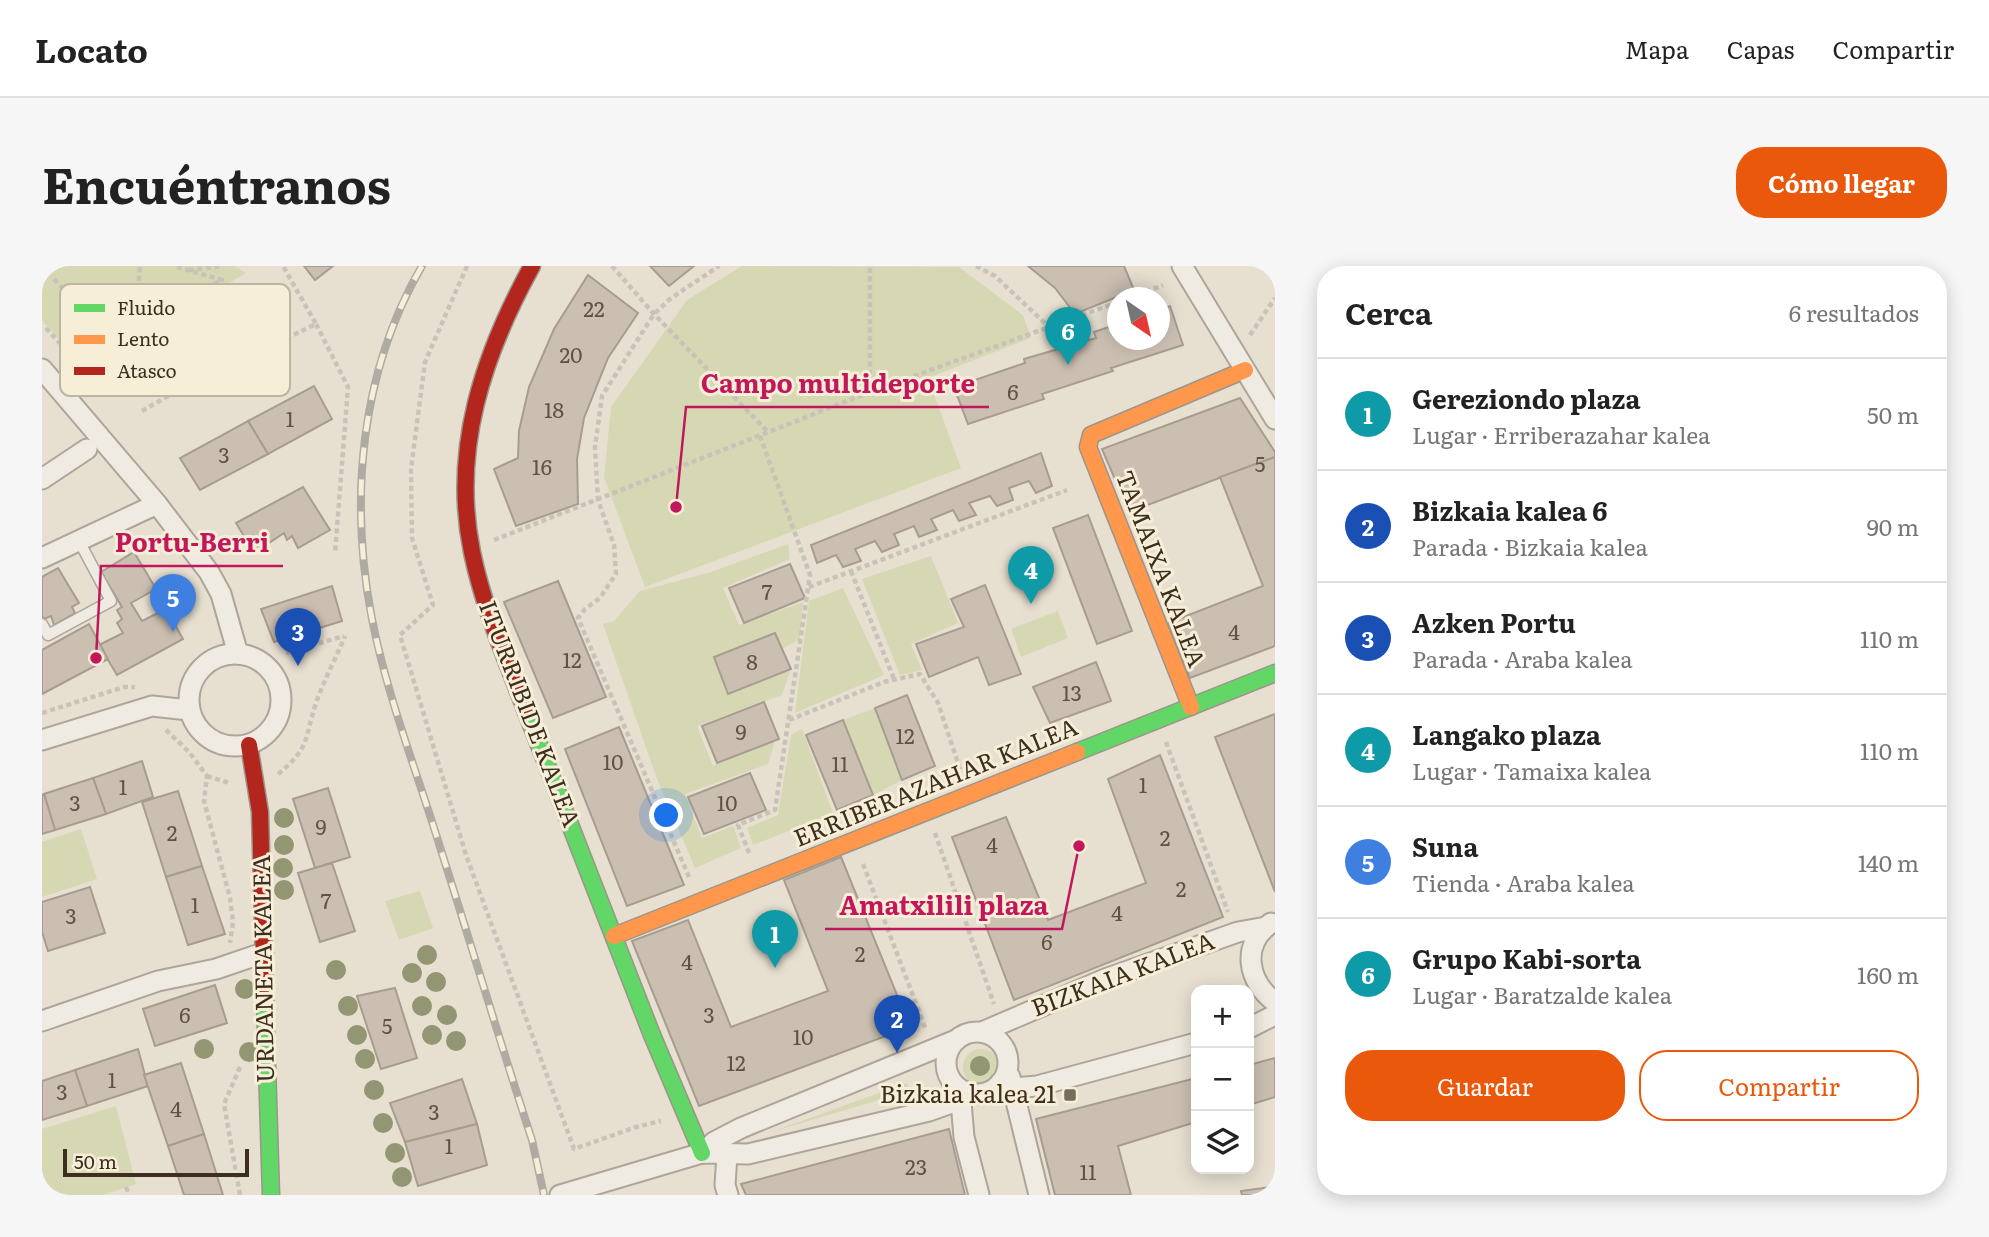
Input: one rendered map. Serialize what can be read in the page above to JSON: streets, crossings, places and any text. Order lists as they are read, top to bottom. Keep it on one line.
{"streets":{"street":["TAMAIXA KALEA","ITURRIBIDE KALEA","ERRIBERAZAHAR KALEA","URDANETA KALEA","BIZKAIA KALEA"]},"crossings":[["TAMAIXA KALEA","ERRIBERAZAHAR KALEA"],["ITURRIBIDE KALEA","ERRIBERAZAHAR KALEA"]],"places":{"other":["Campo multideporte","Portu-Berri","Amatxilili plaza"],"transit":["Bizkaia kalea 21"]},"house_numbers":["22","20","6","18","1","3","5","16","7","4","12","8","13","9","12","10","11","1","1","3","10","9","2","2","4","2","7","1","4","3","6","2","4","6","3","5","10","12","1","3","4","3","1","23","11"],"legend":["Fluido","Lento","Atasco"],"scale_bar":"50 m","north":"bottom right","page":{"header":"Locato","nav":["Mapa","Capas","Compartir"],"title":"Encuéntranos","buttons":["Cómo llegar",["Guardar","Compartir"]],"heading":["Cerca","6 resultados"],"pins":["6","4","5","3","1","2"],"list":[{"mark":"1","name":"Gereziondo plaza","note":"Lugar · Erriberazahar kalea","value":"50 m"},{"mark":"2","name":"Bizkaia kalea 6","note":"Parada · Bizkaia kalea","value":"90 m"},{"mark":"3","name":"Azken Portu","note":"Parada · Araba kalea","value":"110 m"},{"mark":"4","name":"Langako plaza","note":"Lugar · Tamaixa kalea","value":"110 m"},{"mark":"5","name":"Suna","note":"Tienda · Araba kalea","value":"140 m"},{"mark":"6","name":"Grupo Kabi-sorta","note":"Lugar · Baratzalde kalea","value":"160 m"}],"map_buttons":["+","−"],"scale":"50 m"}}
